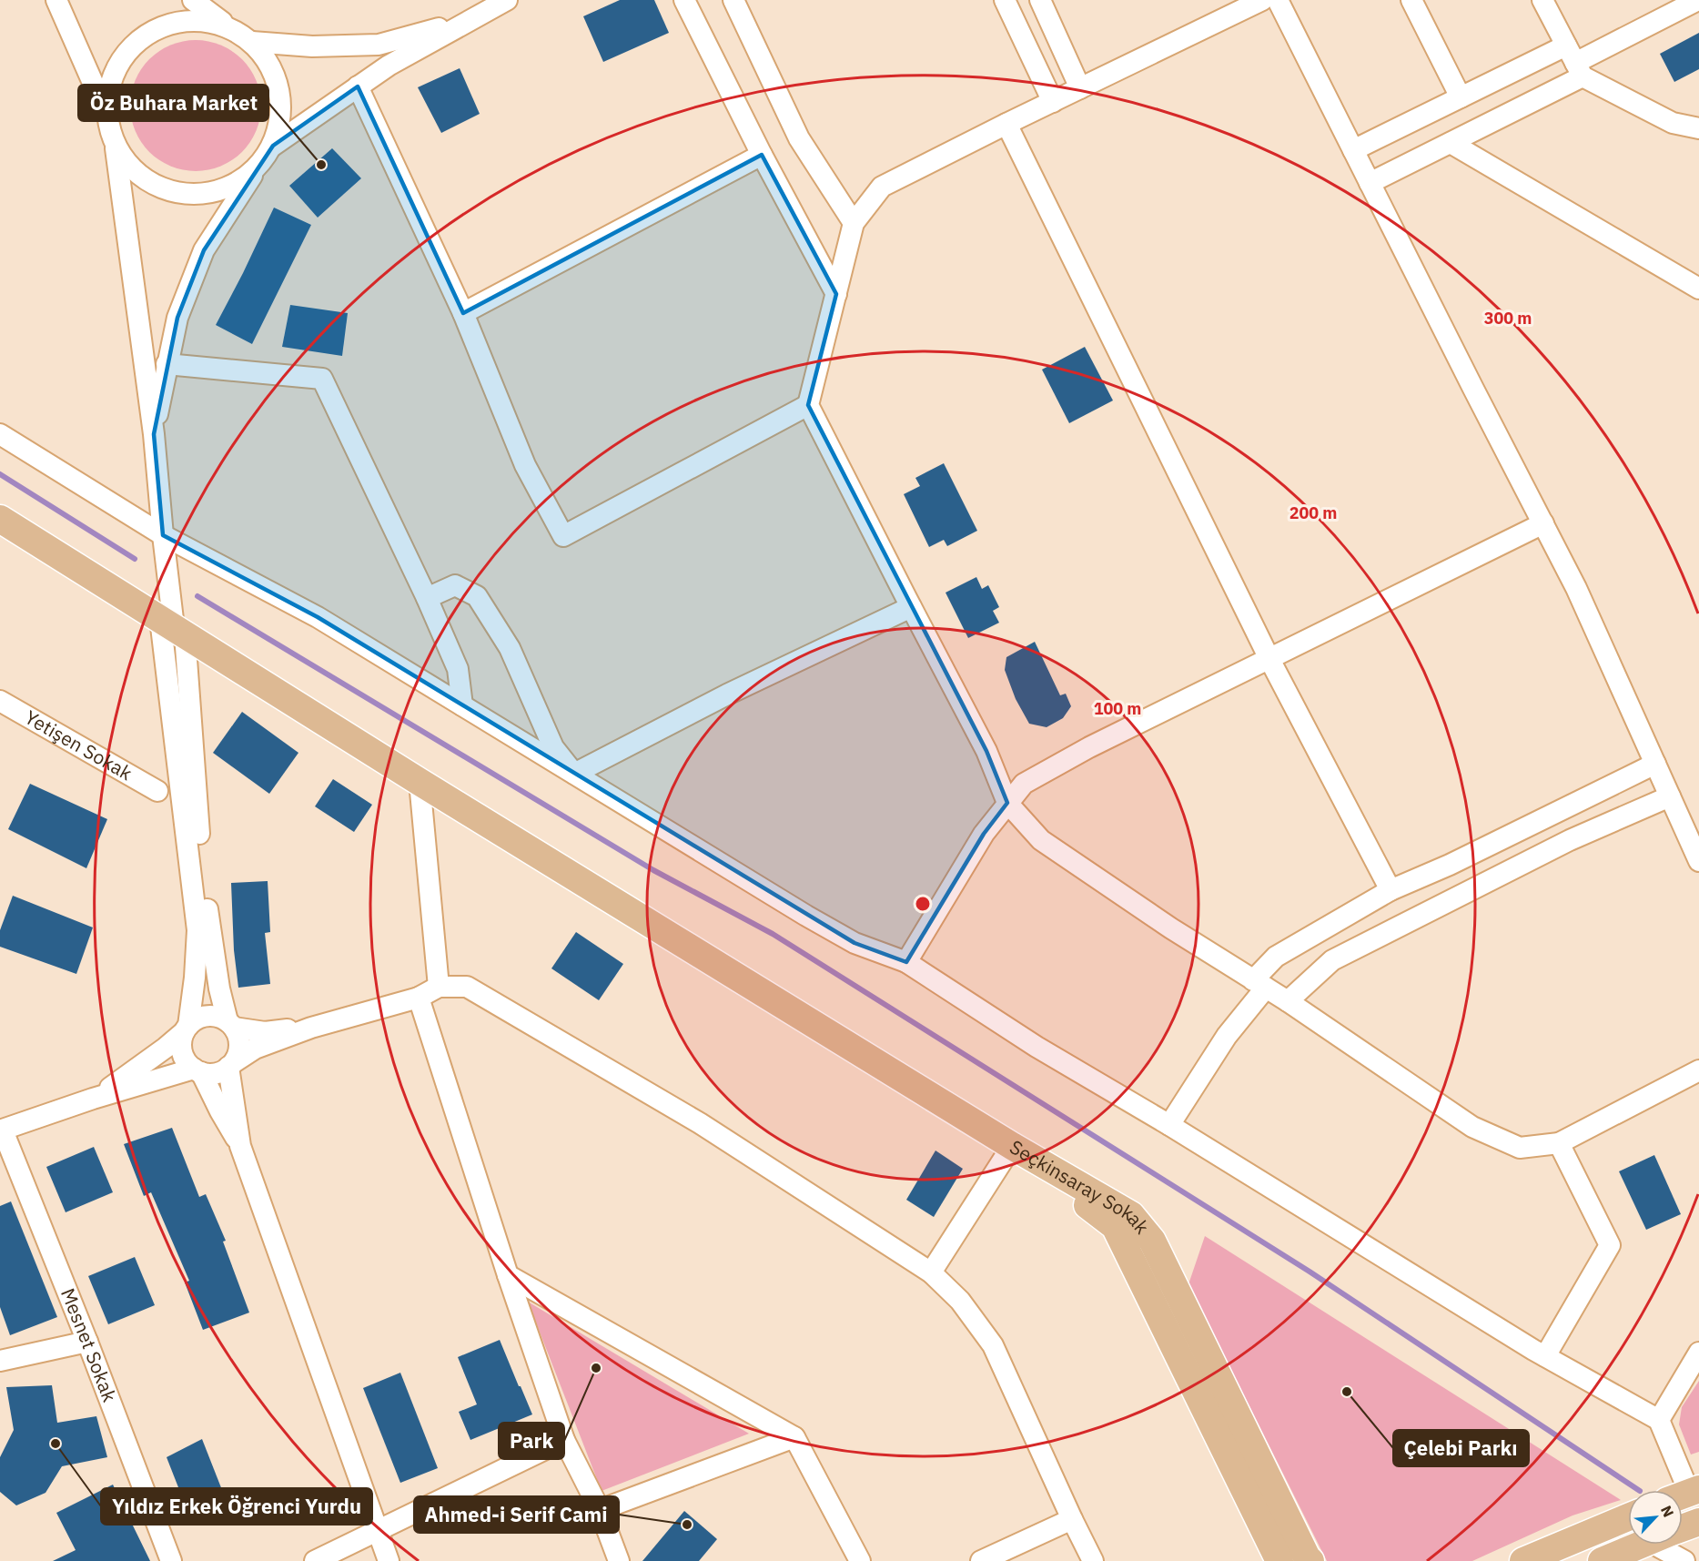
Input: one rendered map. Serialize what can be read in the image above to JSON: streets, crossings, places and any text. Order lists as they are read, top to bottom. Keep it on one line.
{"streets":{"main road":["Seçkinsaray Sokak"],"street":["Yetişen Sokak","Mesnet Sokak"]},"places":["Öz Buhara Market","Park","Çelebi Parkı","Yıldız Erkek Öğrenci Yurdu","Ahmed-i Serif Cami"],"north":"top right","rings":["300 m","200 m","100 m"]}
